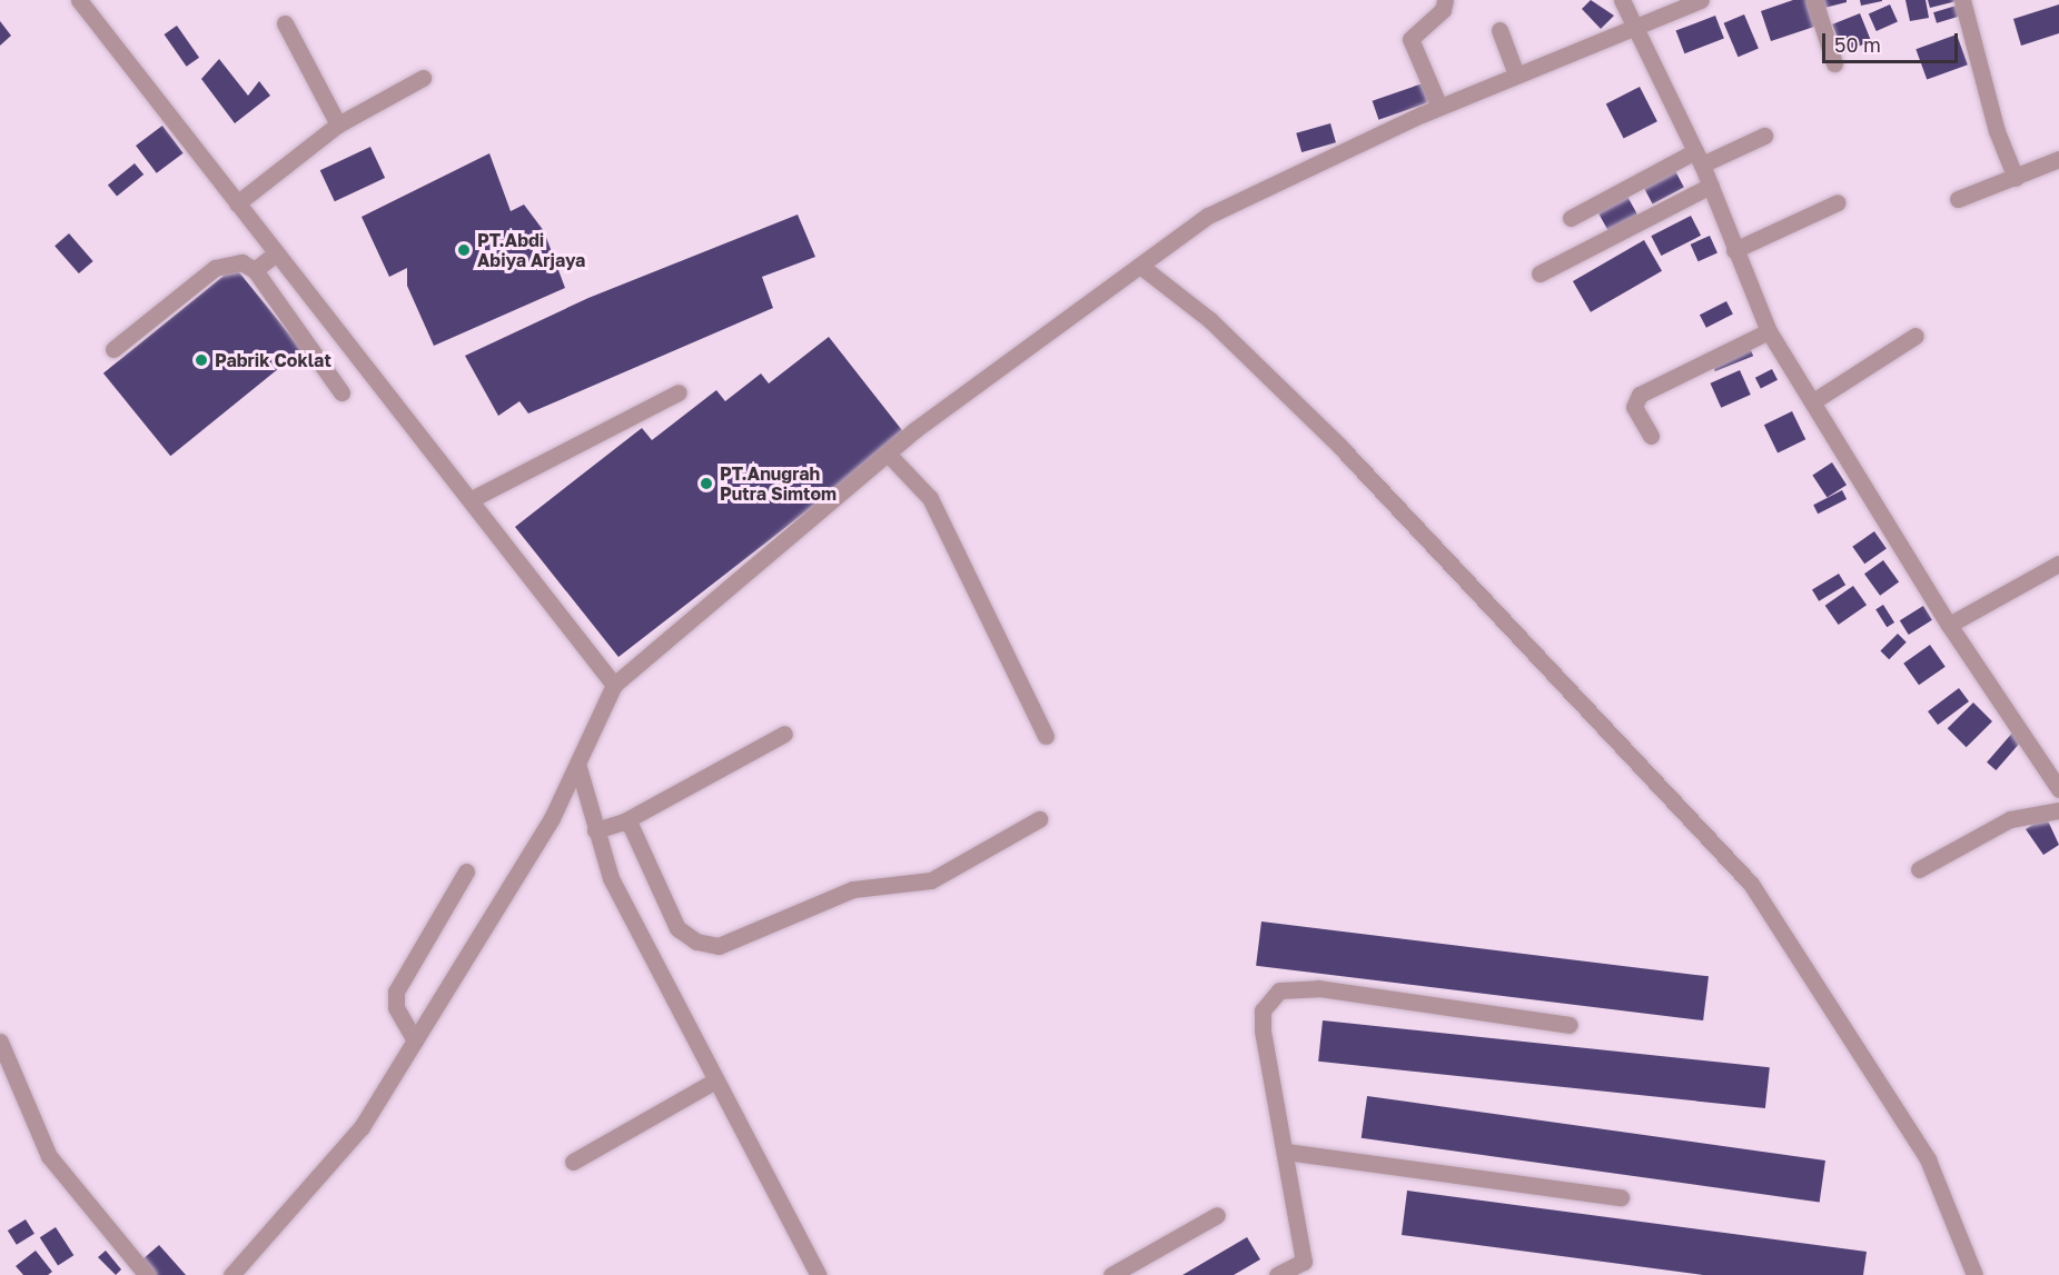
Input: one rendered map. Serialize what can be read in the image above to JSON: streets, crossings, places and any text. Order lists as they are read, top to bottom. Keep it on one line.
{"places":["PT.Abdi Abiya Arjaya","Pabrik Coklat","PT.Anugrah Putra Simtom"],"scale_bar":"50 m"}
